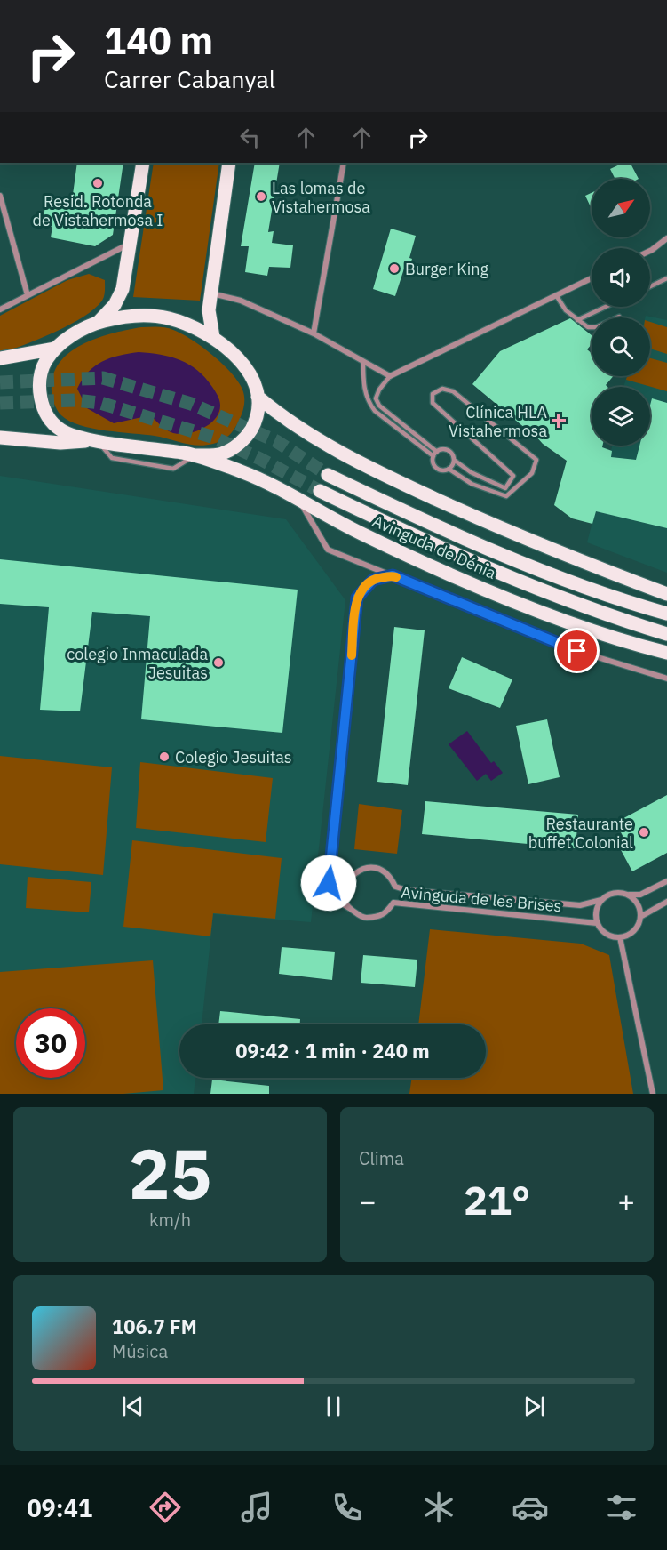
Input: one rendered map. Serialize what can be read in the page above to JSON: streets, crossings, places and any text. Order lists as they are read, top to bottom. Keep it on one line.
{"streets":{"main road":["Avinguda de Dénia"],"street":["Avinguda de les Brises"]},"places":{"other":["Resid. Rotonda de Vistahermosa I","Las lomas de Vistahermosa","Burger King","colegio Inmaculada Jesuitas","Colegio Jesuitas","Restaurante buffet Colonial"],"health":["Clínica HLA Vistahermosa"]},"north":"top right","page":{"turn":["140 m","Carrer Cabanyal"],"limit":"30","trip":"09:42 · 1 min · 240 m","tile":[["25","km/h"],"Clima"],"heat":["−","21°","+"],"song":["106.7 FM","Música"],"tabs":"09:41"}}
